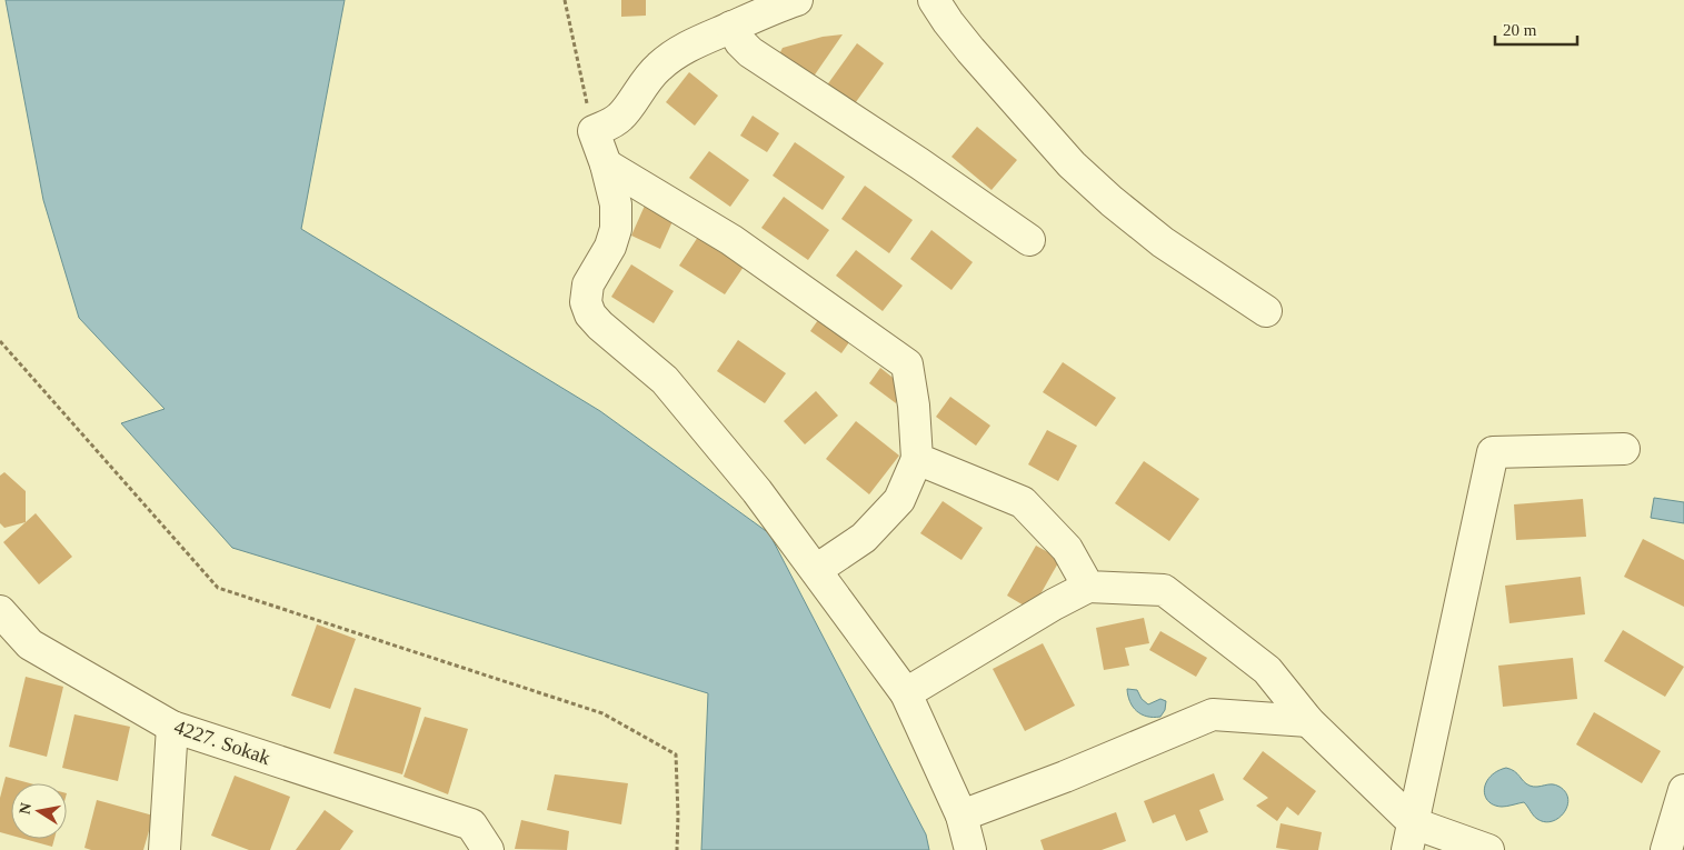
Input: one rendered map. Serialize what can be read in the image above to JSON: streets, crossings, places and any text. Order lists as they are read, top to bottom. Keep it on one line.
{"streets":{"street":["4227. Sokak"]},"scale_bar":"20 m","north":"left"}
